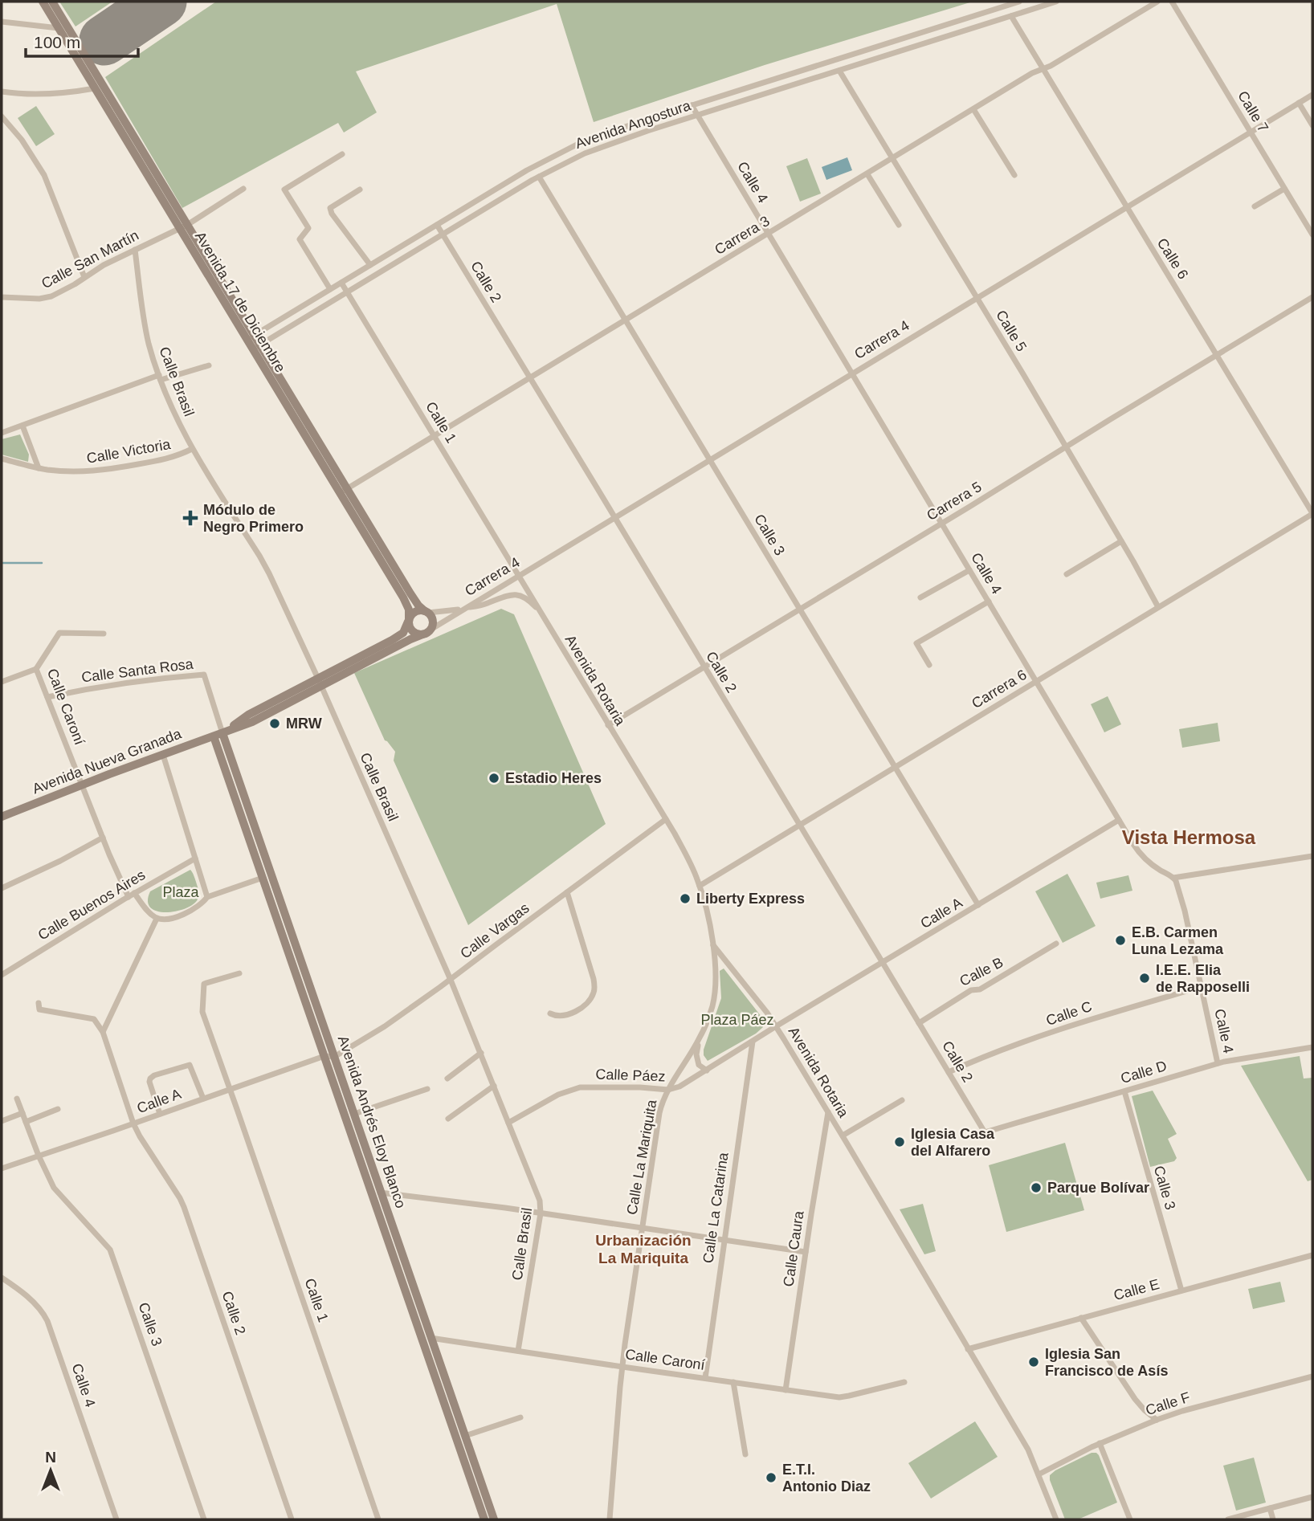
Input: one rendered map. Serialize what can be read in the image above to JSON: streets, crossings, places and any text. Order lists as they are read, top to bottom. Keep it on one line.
{"streets":{"street":["Calle 7","Avenida Angostura","Calle 4","Carrera 3","Calle 6","Calle San Martín","Calle 2","Avenida 17 de Diciembre","Calle 5","Carrera 4","Calle Brasil","Calle 1","Calle Victoria","Carrera 5","Calle 3","Calle Santa Rosa","Avenida Rotaria","Carrera 6","Calle Caroní","Avenida Nueva Granada","Calle Buenos Aires","Calle A","Calle Vargas","Calle B","Calle C","Calle D","Calle Páez","Avenida Andrés Eloy Blanco","Calle La Mariquita","Calle La Catarina","Calle Caura","Calle E","Calle F"]},"crossings":[["Calle 7","Carrera 4"],["Avenida Angostura","Calle 4"],["Avenida Angostura","Calle 6"],["Avenida Angostura","Calle 2"],["Avenida Angostura","Avenida 17 de Diciembre"],["Avenida Angostura","Calle 5"],["Avenida Angostura","Calle 1"],["Avenida Angostura","Calle 3"],["Calle 4","Carrera 3"],["Calle 4","Carrera 4"],["Calle 4","Carrera 5"],["Calle 4","Carrera 6"],["Calle 4","Calle A"],["Calle 4","Calle C"],["Calle 4","Calle D"],["Carrera 3","Calle 6"],["Carrera 3","Calle 2"],["Carrera 3","Avenida 17 de Diciembre"],["Carrera 3","Calle 5"],["Carrera 3","Calle 1"],["Carrera 3","Calle 3"],["Calle 6","Carrera 4"],["Calle 6","Carrera 5"],["Calle 6","Carrera 6"],["Calle San Martín","Avenida 17 de Diciembre"],["Calle San Martín","Calle Brasil"],["Calle 2","Carrera 4"],["Calle 2","Carrera 5"],["Calle 2","Carrera 6"],["Calle 2","Calle A"],["Calle 2","Calle B"],["Calle 2","Calle C"],["Calle 2","Calle D"],["Avenida 17 de Diciembre","Carrera 4"],["Avenida 17 de Diciembre","Avenida Nueva Granada"],["Calle 5","Carrera 4"],["Calle 5","Carrera 5"],["Calle 5","Carrera 6"],["Carrera 4","Calle 1"],["Carrera 4","Calle 3"],["Carrera 4","Avenida Rotaria"],["Carrera 4","Avenida Nueva Granada"],["Calle Brasil","Calle Victoria"],["Calle Brasil","Calle Caroní"],["Calle Brasil","Avenida Nueva Granada"],["Calle Brasil","Calle Vargas"],["Calle Brasil","Calle Páez"],["Calle 1","Avenida Rotaria"],["Calle 1","Calle A"],["Carrera 5","Calle 3"],["Carrera 5","Avenida Rotaria"],["Calle 3","Carrera 6"],["Calle 3","Calle A"],["Calle 3","Calle D"],["Calle 3","Calle E"],["Calle Santa Rosa","Calle Caroní"],["Calle Santa Rosa","Avenida Nueva Granada"],["Calle Santa Rosa","Avenida Andrés Eloy Blanco"],["Avenida Rotaria","Carrera 6"],["Avenida Rotaria","Calle A"],["Avenida Rotaria","Calle Vargas"],["Avenida Rotaria","Calle Páez"],["Avenida Rotaria","Calle La Mariquita"],["Avenida Rotaria","Calle Caura"],["Avenida Rotaria","Calle E"],["Avenida Rotaria","Calle F"],["Calle Caroní","Avenida Nueva Granada"],["Calle Caroní","Calle Buenos Aires"],["Calle Caroní","Avenida Andrés Eloy Blanco"],["Calle Caroní","Calle La Mariquita"],["Calle Caroní","Calle La Catarina"],["Calle Caroní","Calle Caura"],["Avenida Nueva Granada","Avenida Andrés Eloy Blanco"],["Calle A","Calle Páez"],["Calle A","Avenida Andrés Eloy Blanco"],["Calle Vargas","Avenida Andrés Eloy Blanco"],["Calle Páez","Calle La Mariquita"],["Calle Páez","Calle La Catarina"]],"districts":["Vista Hermosa","Urbanización La Mariquita"],"parks":["Plaza","Plaza Páez"],"places":{"health":["Módulo de Negro Primero"],"other":["MRW","Estadio Heres","Liberty Express","E.B. Carmen Luna Lezama","I.E.E. Elia de Rapposelli","Iglesia Casa del Alfarero","Parque Bolívar","Iglesia San Francisco de Asís","E.T.I. Antonio Diaz"]},"scale_bar":"100 m","north":"top"}
